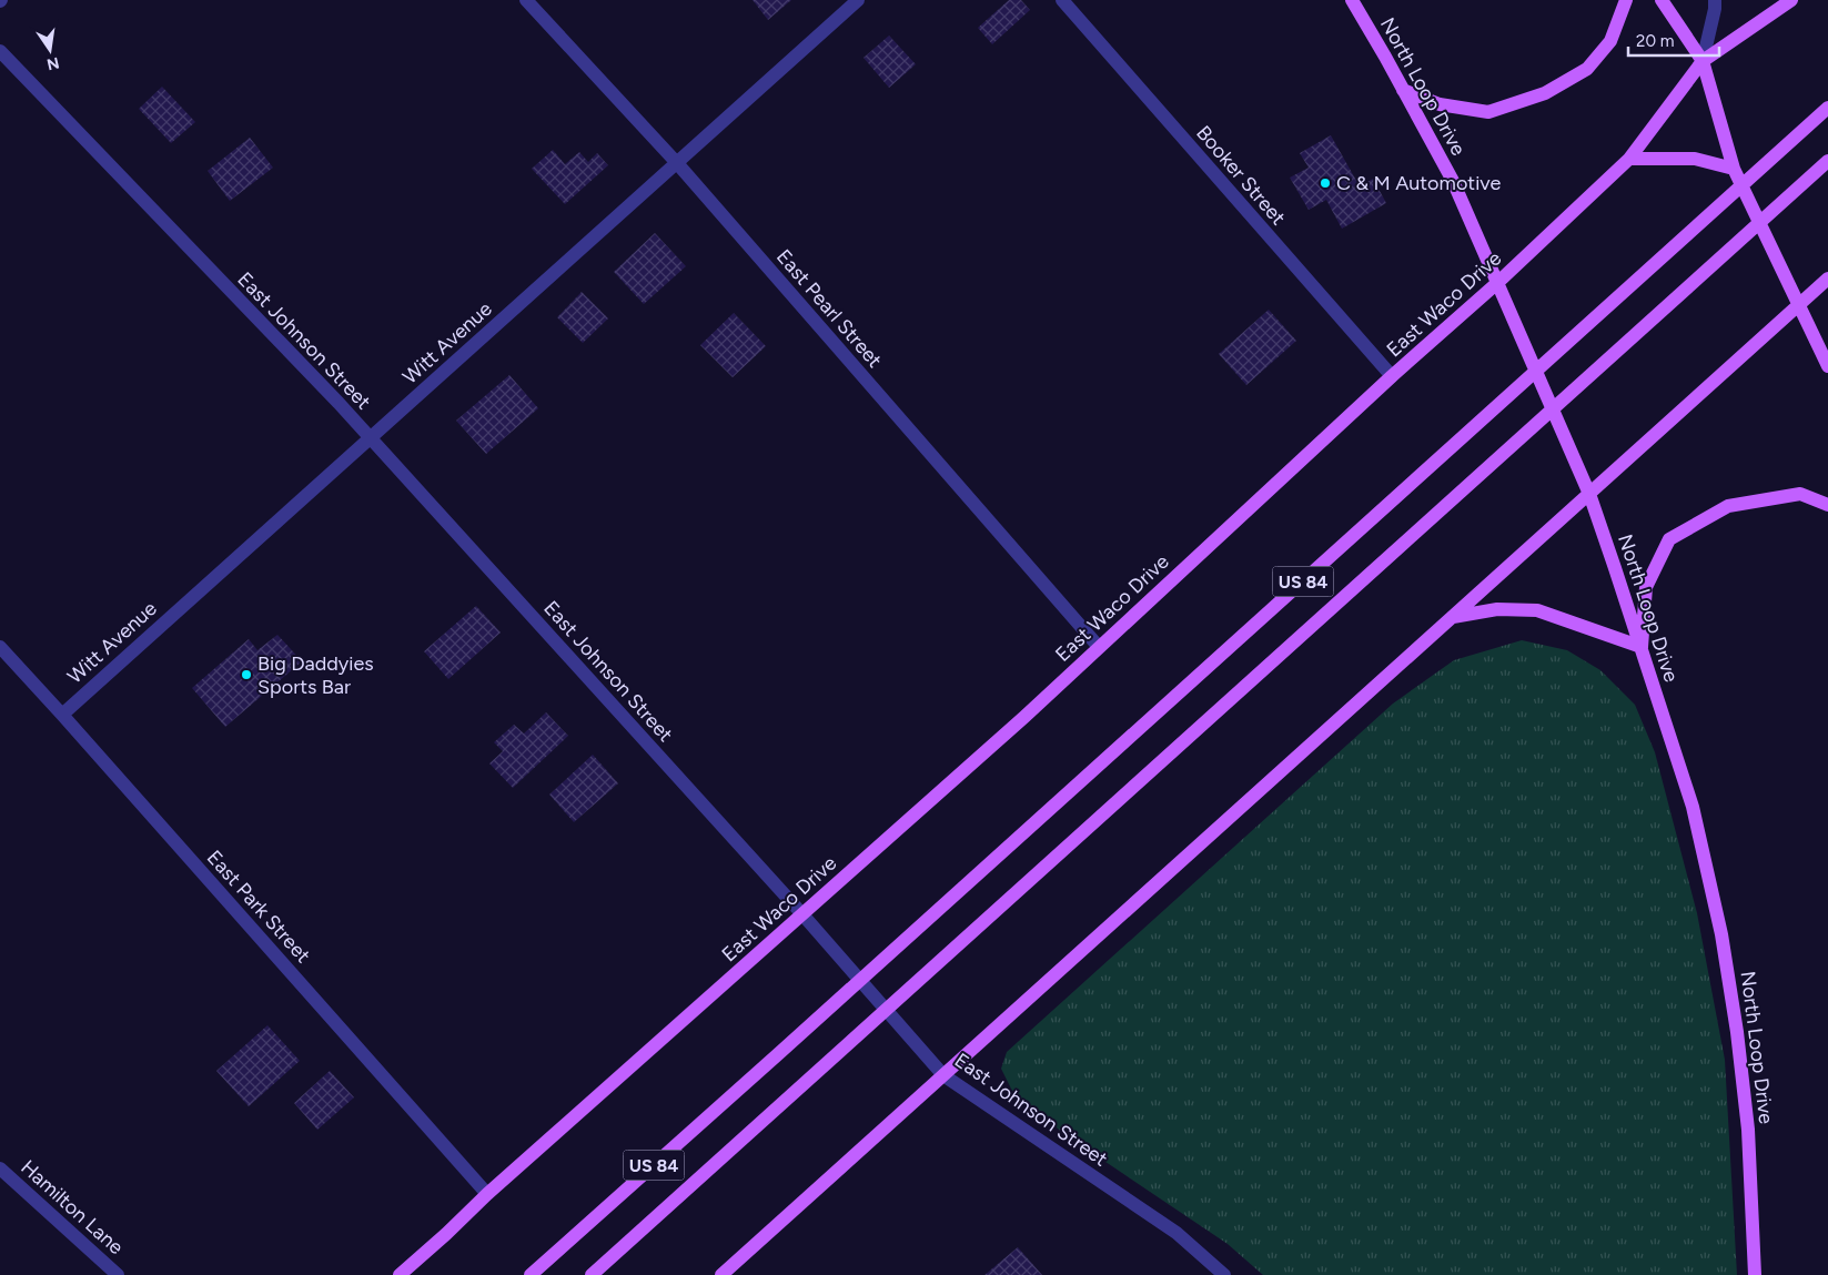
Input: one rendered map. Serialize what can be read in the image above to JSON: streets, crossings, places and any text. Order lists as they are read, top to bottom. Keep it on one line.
{"streets":{"main road":["North Loop Drive","East Waco Drive","US 84"],"street":["Booker Street","East Pearl Street","East Johnson Street","Witt Avenue","East Park Street","Hamilton Lane"]},"crossings":[["North Loop Drive","East Waco Drive"],["Booker Street","East Waco Drive"],["East Waco Drive","East Pearl Street"],["East Waco Drive","East Johnson Street"],["East Waco Drive","East Park Street"],["East Pearl Street","Witt Avenue"],["East Johnson Street","Witt Avenue"],["Witt Avenue","East Park Street"]],"places":["C & M Automotive","Big Daddyies Sports Bar"],"scale_bar":"20 m","north":"bottom"}
